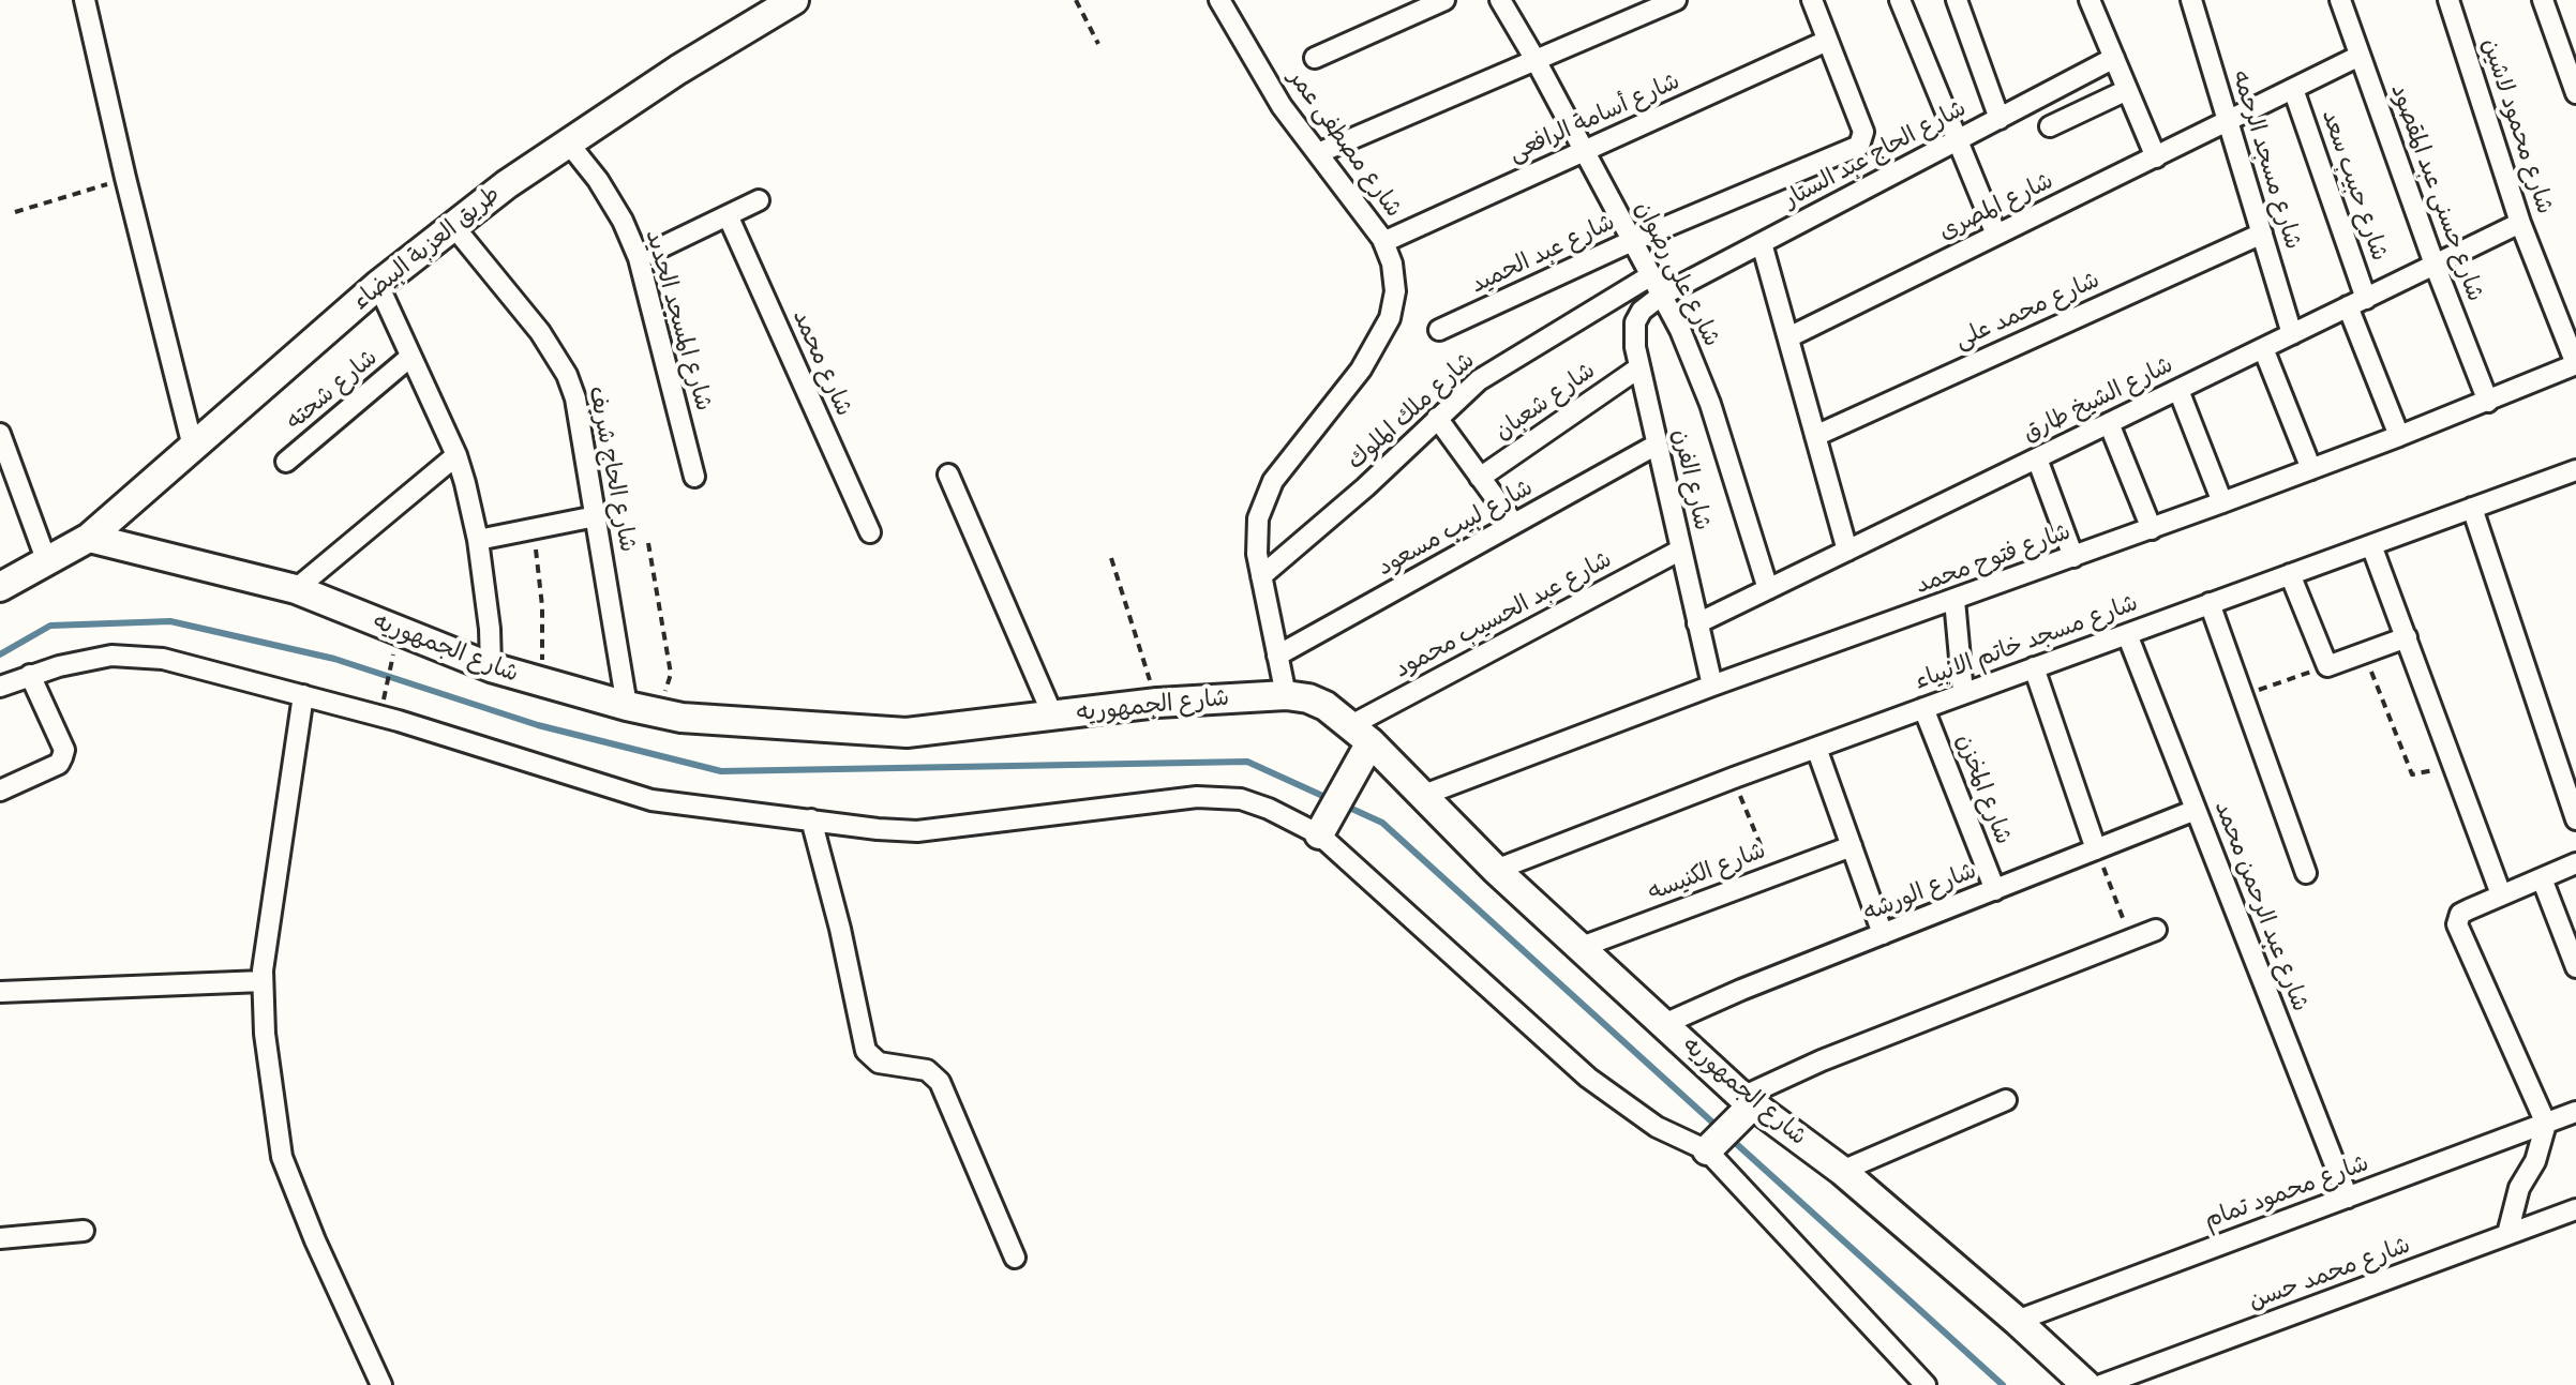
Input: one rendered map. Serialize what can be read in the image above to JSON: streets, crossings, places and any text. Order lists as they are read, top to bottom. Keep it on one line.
{"streets":{"street":["شارع أسامة الرافعى","شارع محمود لاشين","شارع مصطفى عمر","شارع الحاج عبد الستار","شارع مسجد الرحمه","شارع حبيب سعد","شارع حسنى عبد المقصود","شارع المصرى","طريق العزبة البيضاء","شارع عبد الحميد","شارع على رضوان","شارع محمد على","شارع المسجد الجديد","شارع محمد","شارع شحته","شارع الشيخ طارق","شارع شعبان","شارع ملك الملوك","شارع الحاج شريف","شارع الفرن","شارع لبيب مسعود","شارع فتوح محمد","شارع عبد الحسيب محمود","شارع مسجد خاتم الانبياء","شارع الجمهوريه","شارع المخزن","شارع الكنيسه","شارع الورشه","شارع عبد الرحمن محمد","شارع محمود تمام","شارع محمد حسن"]},"crossings":[["شارع أسامة الرافعى","شارع مصطفى عمر"],["شارع أسامة الرافعى","شارع عبد الحميد"],["شارع أسامة الرافعى","شارع على رضوان"],["شارع محمود لاشين","شارع الشيخ طارق"],["شارع محمود لاشين","شارع فتوح محمد"],["شارع مصطفى عمر","شارع ملك الملوك"],["شارع مصطفى عمر","شارع لبيب مسعود"],["شارع مصطفى عمر","شارع الجمهوريه"],["شارع الحاج عبد الستار","شارع على رضوان"],["شارع الحاج عبد الستار","شارع الفرن"],["شارع مسجد الرحمه","شارع المصرى"],["شارع مسجد الرحمه","شارع محمد على"],["شارع مسجد الرحمه","شارع الشيخ طارق"],["شارع حبيب سعد","شارع المصرى"],["شارع حبيب سعد","شارع الشيخ طارق"],["شارع حبيب سعد","شارع فتوح محمد"],["شارع حسنى عبد المقصود","شارع المصرى"],["شارع حسنى عبد المقصود","شارع الشيخ طارق"],["شارع حسنى عبد المقصود","شارع فتوح محمد"],["طريق العزبة البيضاء","شارع المسجد الجديد"],["طريق العزبة البيضاء","شارع الحاج شريف"],["طريق العزبة البيضاء","شارع الجمهوريه"],["شارع عبد الحميد","شارع على رضوان"],["شارع على رضوان","شارع الشيخ طارق"],["شارع على رضوان","شارع ملك الملوك"],["شارع على رضوان","شارع الفرن"],["شارع الشيخ طارق","شارع الفرن"],["شارع شعبان","شارع الفرن"],["شارع الحاج شريف","شارع الجمهوريه"],["شارع الفرن","شارع لبيب مسعود"],["شارع الفرن","شارع فتوح محمد"],["شارع الفرن","شارع عبد الحسيب محمود"],["شارع فتوح محمد","شارع الجمهوريه"],["شارع عبد الحسيب محمود","شارع الجمهوريه"],["شارع مسجد خاتم الانبياء","شارع الجمهوريه"],["شارع مسجد خاتم الانبياء","شارع المخزن"],["شارع مسجد خاتم الانبياء","شارع عبد الرحمن محمد"],["شارع الجمهوريه","شارع الكنيسه"],["شارع الجمهوريه","شارع الورشه"],["شارع الجمهوريه","شارع محمود تمام"],["شارع المخزن","شارع الورشه"],["شارع الورشه","شارع عبد الرحمن محمد"],["شارع عبد الرحمن محمد","شارع محمود تمام"]]}
